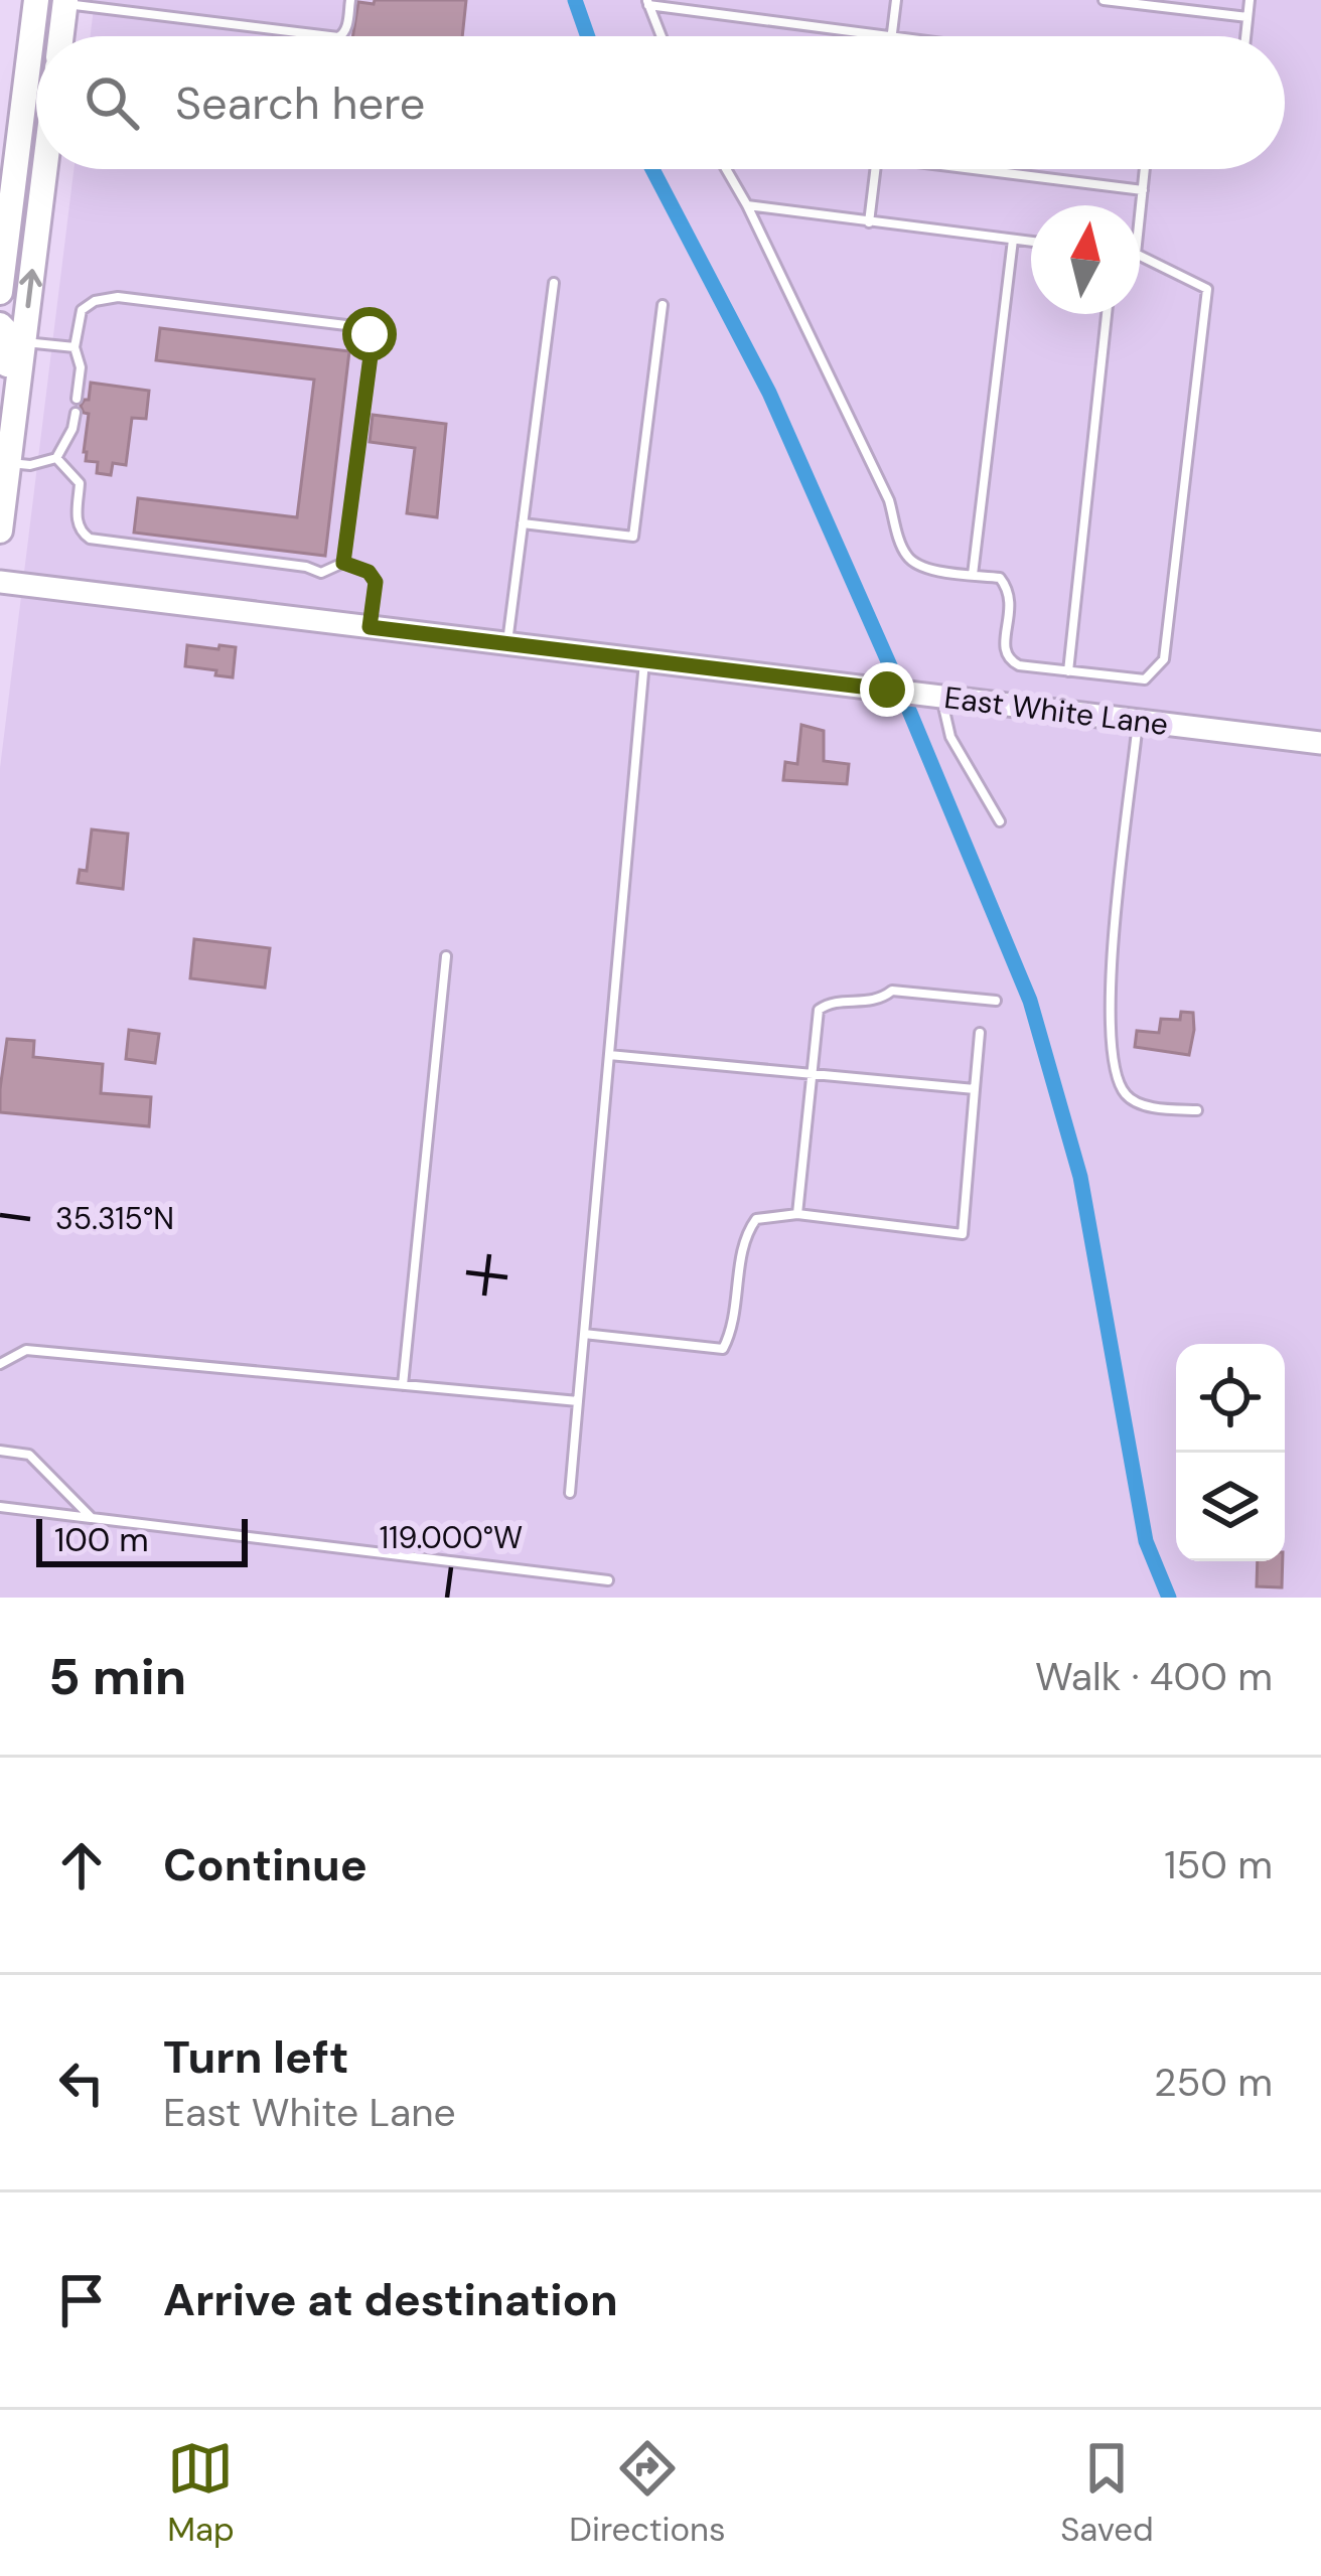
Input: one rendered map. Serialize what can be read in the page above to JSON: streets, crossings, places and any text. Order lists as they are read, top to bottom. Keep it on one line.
{"streets":{"street":["East White Lane"]},"scale_bar":"100 m","north":"top","page":{"search":"Search here","scale":"100 m","heading":["5 min","Walk · 400 m"],"list":[["Continue","150 m"],["Turn left","East White Lane","250 m"],"Arrive at destination"],"nav":["Map","Directions","Saved"]},"coordinates":["35.315°N","119.000°W"]}
